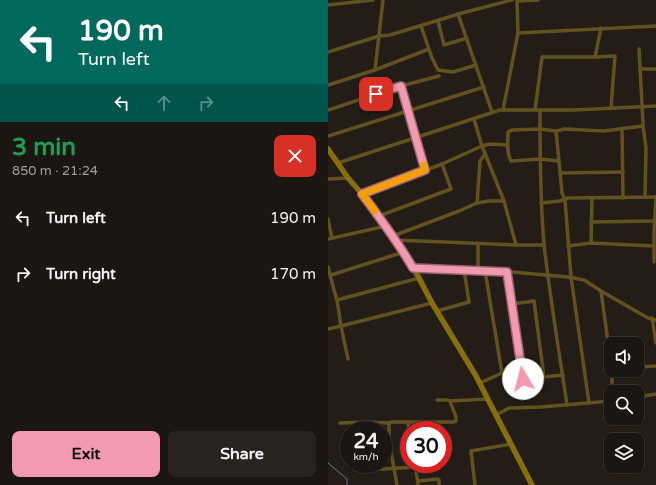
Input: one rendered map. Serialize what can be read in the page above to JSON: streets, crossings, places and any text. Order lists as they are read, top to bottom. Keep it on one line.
{"page":{"turn":["190 m","Turn left"],"heading":["3 min","850 m · 21:24"],"list":[{"name":"Turn left","value":"190 m"},{"name":"Turn right","value":"170 m"}],"speed":"24 km/h","limit":"30","buttons":["Exit","Share"]}}
